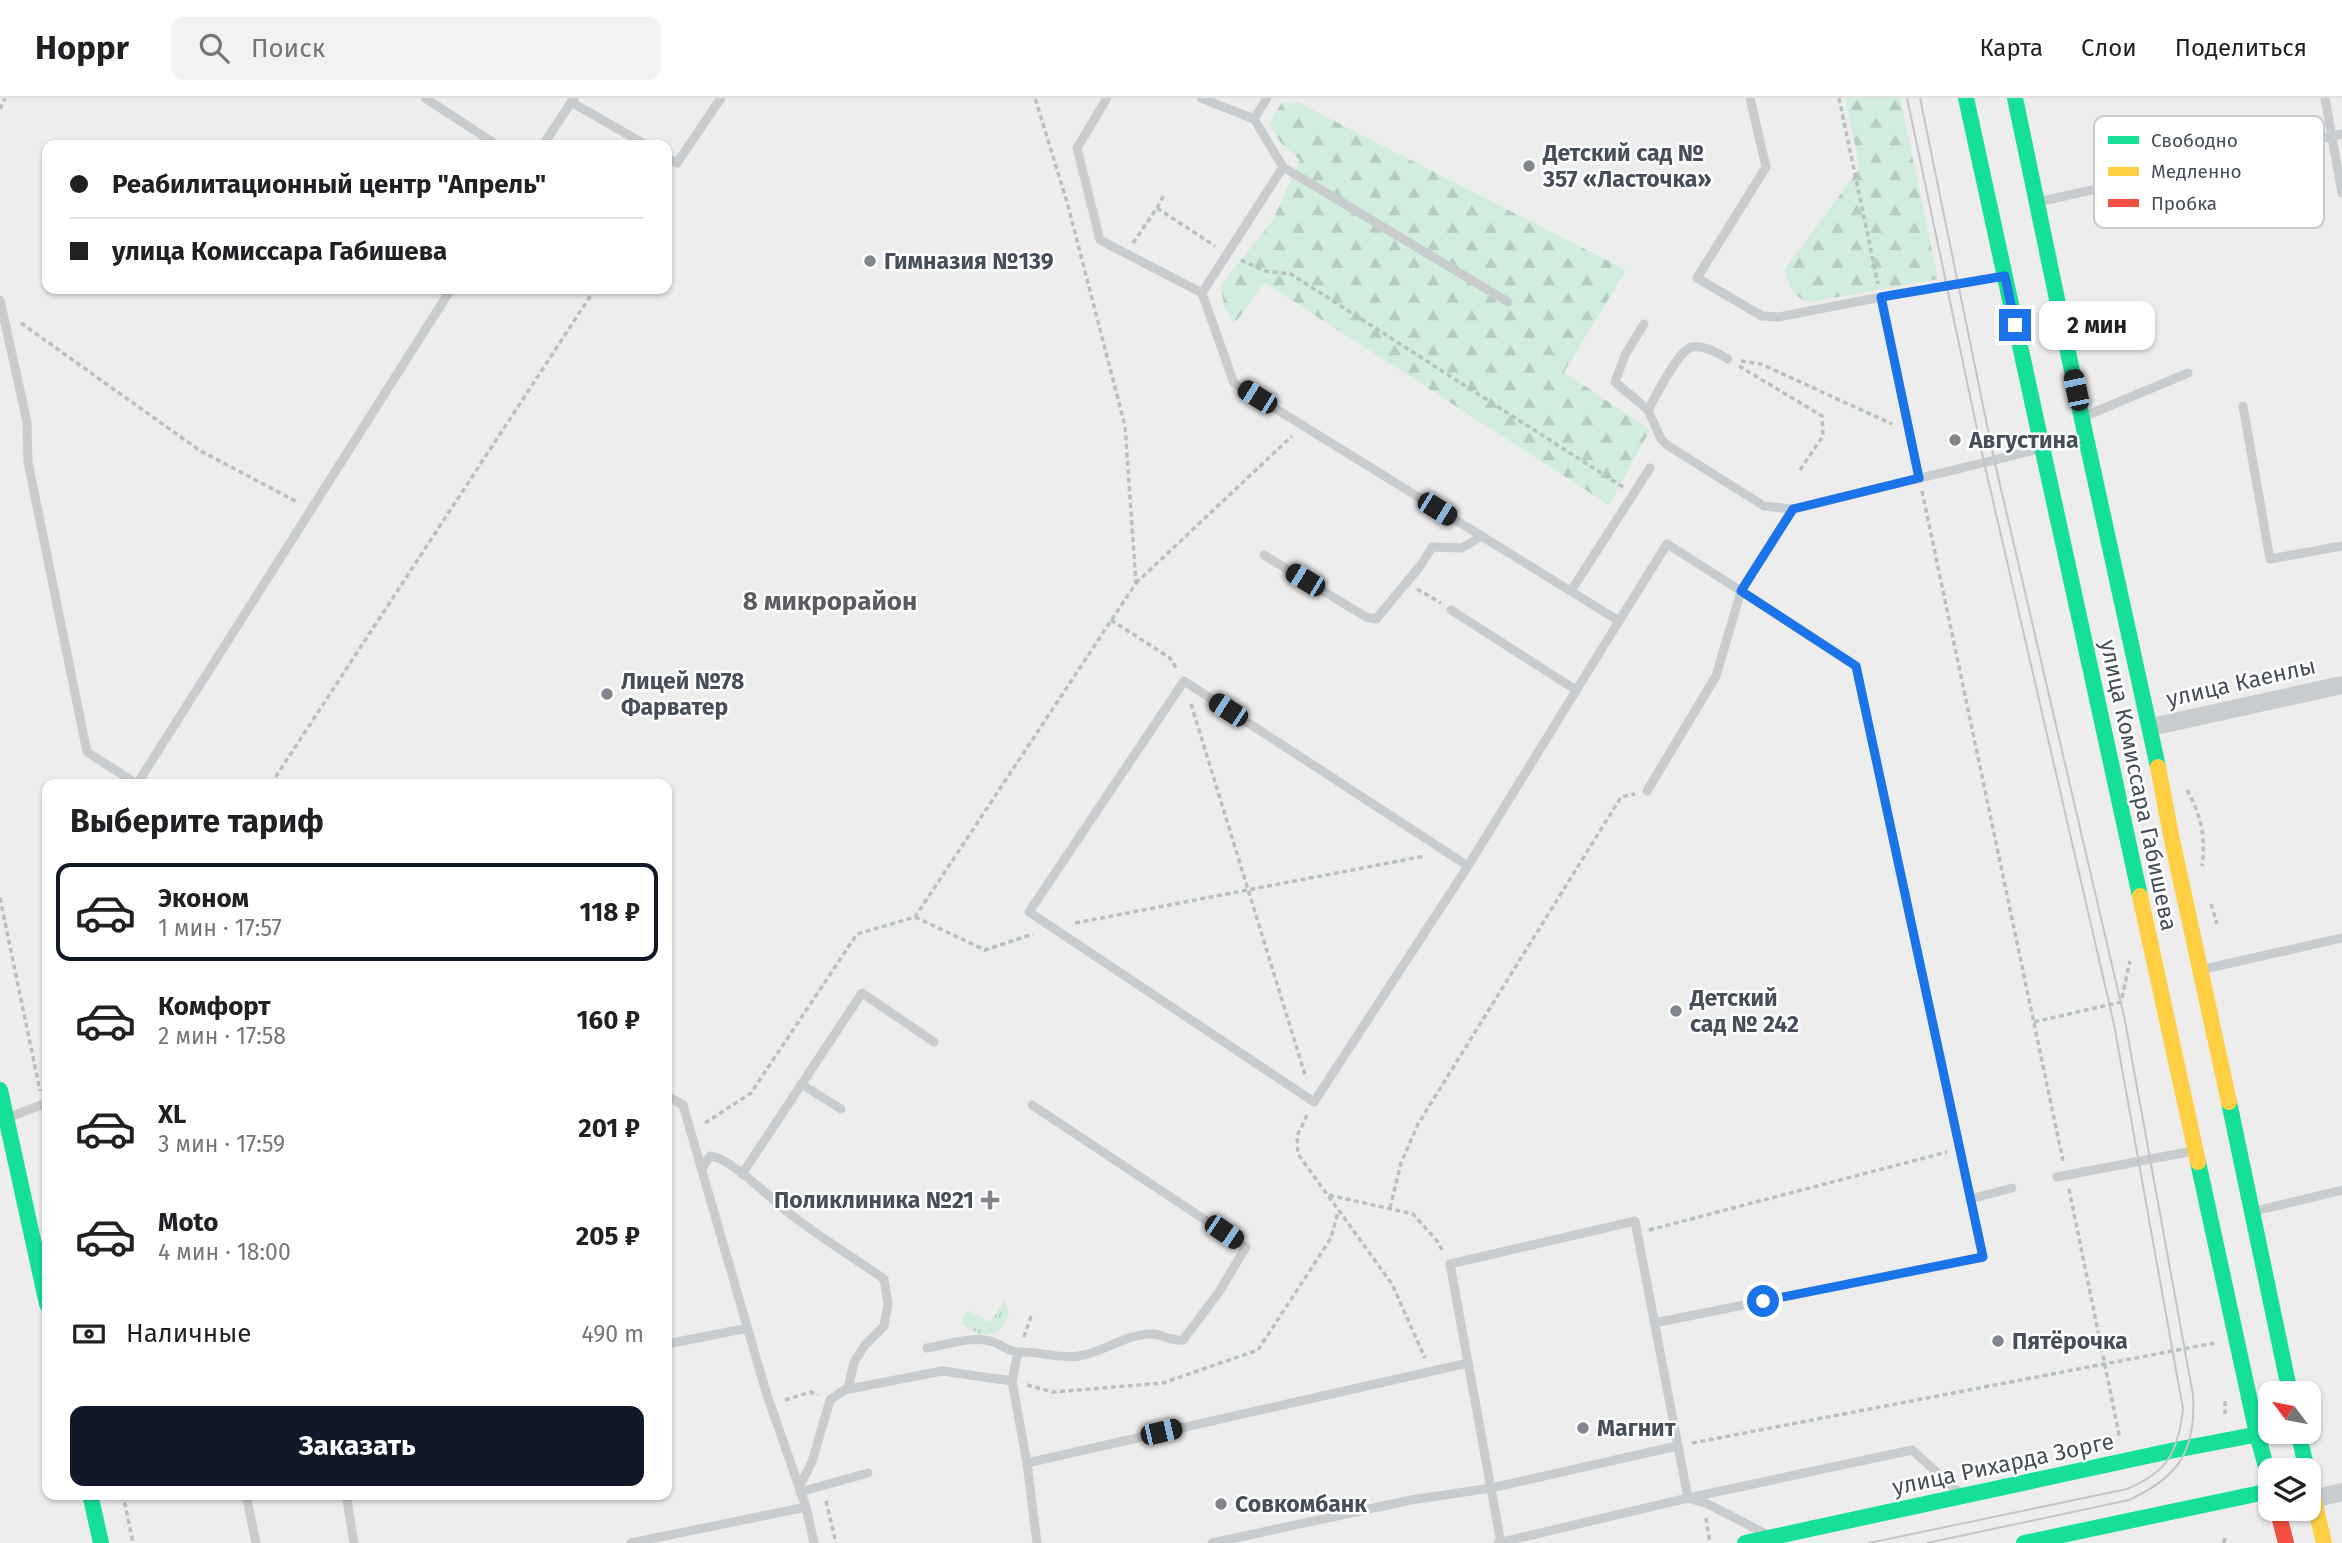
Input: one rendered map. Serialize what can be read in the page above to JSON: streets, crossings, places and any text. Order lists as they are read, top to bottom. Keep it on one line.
{"streets":{"street":["улица Каенлы","улица Комиссара Габишева","улица Рихарда Зорге"]},"crossings":[["улица Каенлы","улица Комиссара Габишева"]],"districts":["8 микрорайон"],"places":{"other":["Детский сад № 357 «Ласточка»","Гимназия №139","Августина","Лицей №78 Фарватер","Детский сад № 242","Пятёрочка","Магнит","Совкомбанк"],"health":["Поликлиника №21"]},"legend":["Свободно","Медленно","Пробка"],"north":"top left","page":{"header":"Hoppr","search":"Поиск","nav":["Карта","Слои","Поделиться"],"banner":["Реабилитационный центр \"Апрель\"","улица Комиссара Габишева"],"bubble":"2 мин","heading":"Выберите тариф","list":[{"name":"Эконом","note":"1 мин · 17:57","value":"118 ₽"},{"name":"Комфорт","note":"2 мин · 17:58","value":"160 ₽"},{"name":"XL","note":"3 мин · 17:59","value":"201 ₽"},{"name":"Moto","note":"4 мин · 18:00","value":"205 ₽"}],"pay":["Наличные","490 m"],"buttons":"Заказать"}}
